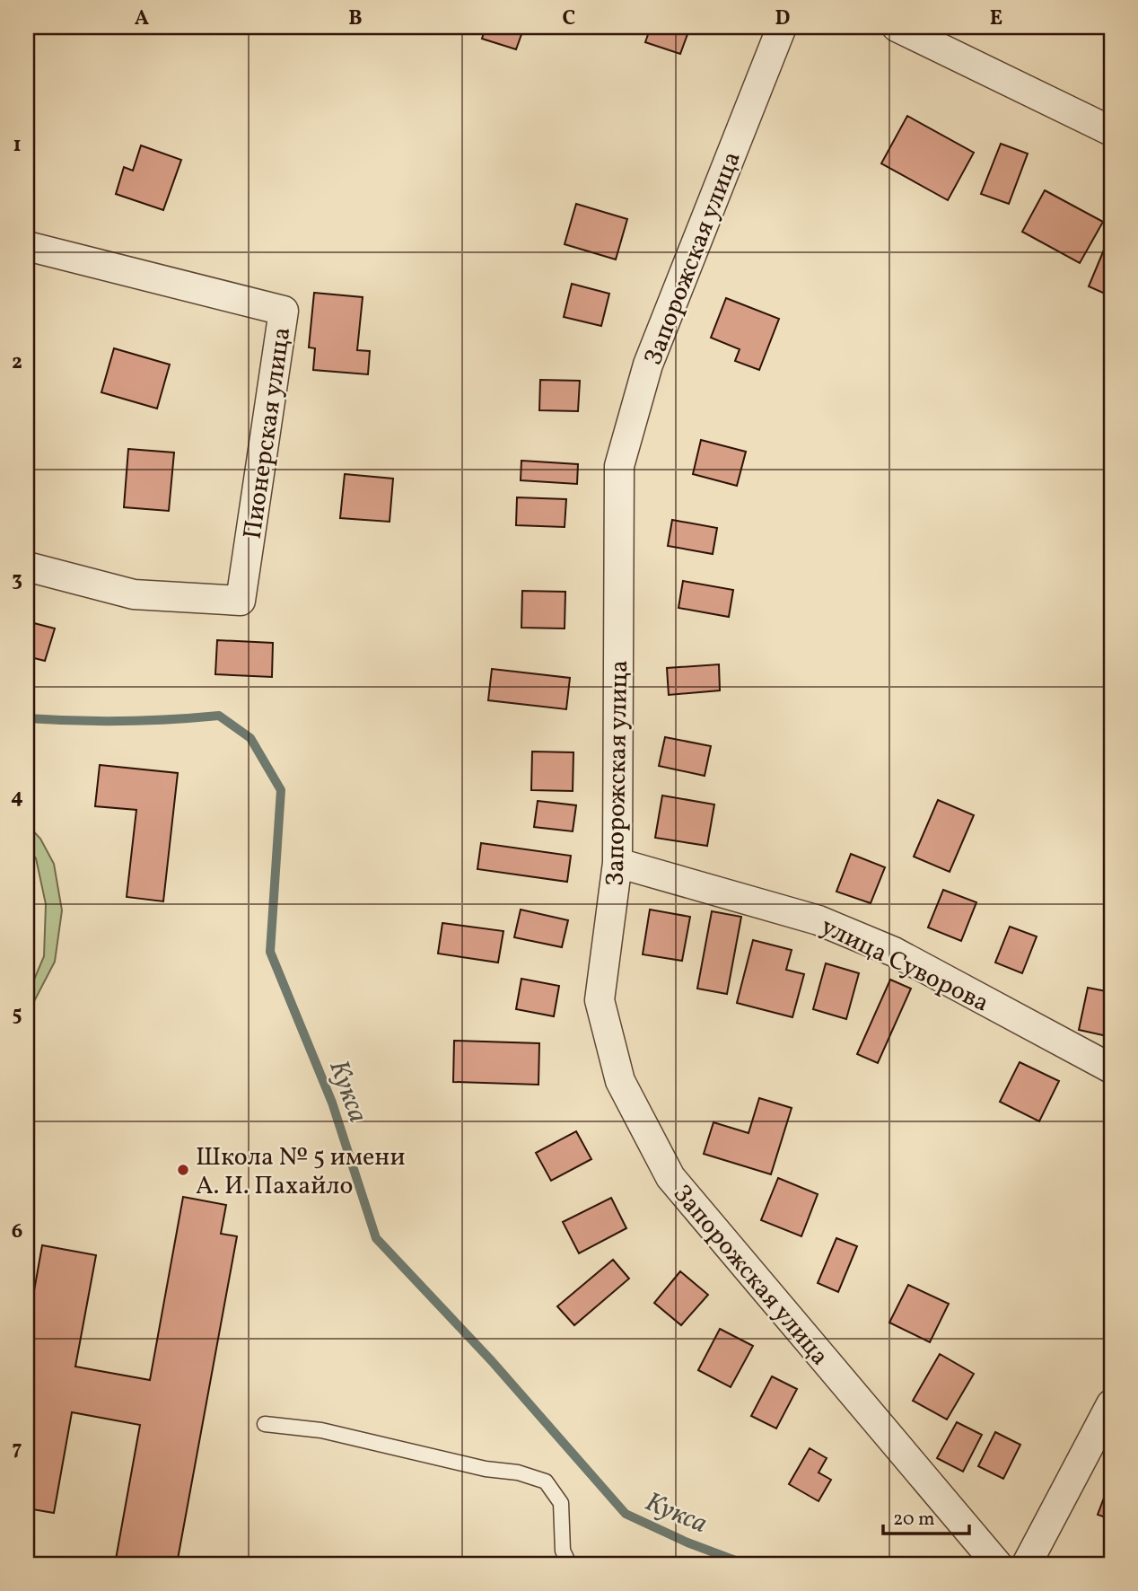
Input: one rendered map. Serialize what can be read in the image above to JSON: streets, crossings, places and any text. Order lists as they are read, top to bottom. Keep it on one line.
{"streets":{"street":["Запорожская улица","Пионерская улица","улица Суворова"]},"crossings":[["Запорожская улица","улица Суворова"]],"water":["Кукса"],"places":["Школа № 5 имени А. И. Пахайло"],"scale_bar":"20 m","grid":{"columns":["A","B","C","D","E"],"rows":["1","2","3","4","5","6","7"]}}
